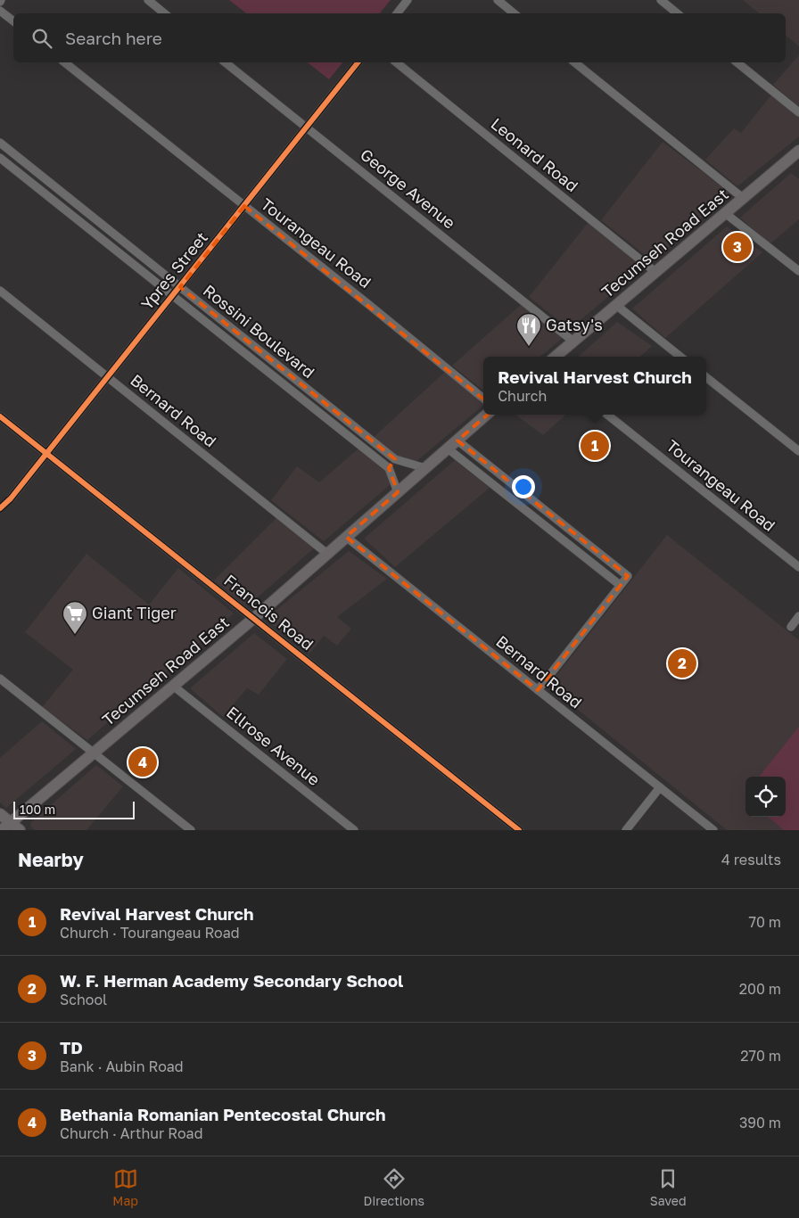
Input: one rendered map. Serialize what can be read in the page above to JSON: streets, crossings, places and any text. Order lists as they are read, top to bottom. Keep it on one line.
{"streets":{"main road":["Tecumseh Road East"],"street":["Leonard Road","George Avenue","Tourangeau Road","Ypres Street","Rossini Boulevard","Bernard Road","Francois Road","Ellrose Avenue"]},"crossings":[["Leonard Road","Tecumseh Road East"],["George Avenue","Tecumseh Road East"],["George Avenue","Ypres Street"],["Tourangeau Road","Ypres Street"],["Tecumseh Road East","Rossini Boulevard"],["Tecumseh Road East","Bernard Road"],["Tecumseh Road East","Francois Road"],["Tecumseh Road East","Ellrose Avenue"],["Ypres Street","Rossini Boulevard"],["Ypres Street","Bernard Road"],["Ypres Street","Francois Road"]],"places":{"restaurant":["Gatsy's"],"supermarket":["Giant Tiger"]},"scale_bar":"100 m","page":{"search":"Search here","pins":["3","1","2","4"],"popup":["Revival Harvest Church","Church"],"scale":"100 m","heading":["Nearby","4 results"],"list":[{"mark":"1","name":"Revival Harvest Church","note":"Church · Tourangeau Road","value":"70 m"},{"mark":"2","name":"W. F. Herman Academy Secondary School","note":"School","value":"200 m"},{"mark":"3","name":"TD","note":"Bank · Aubin Road","value":"270 m"},{"mark":"4","name":"Bethania Romanian Pentecostal Church","note":"Church · Arthur Road","value":"390 m"}],"nav":["Map","Directions","Saved"]}}
